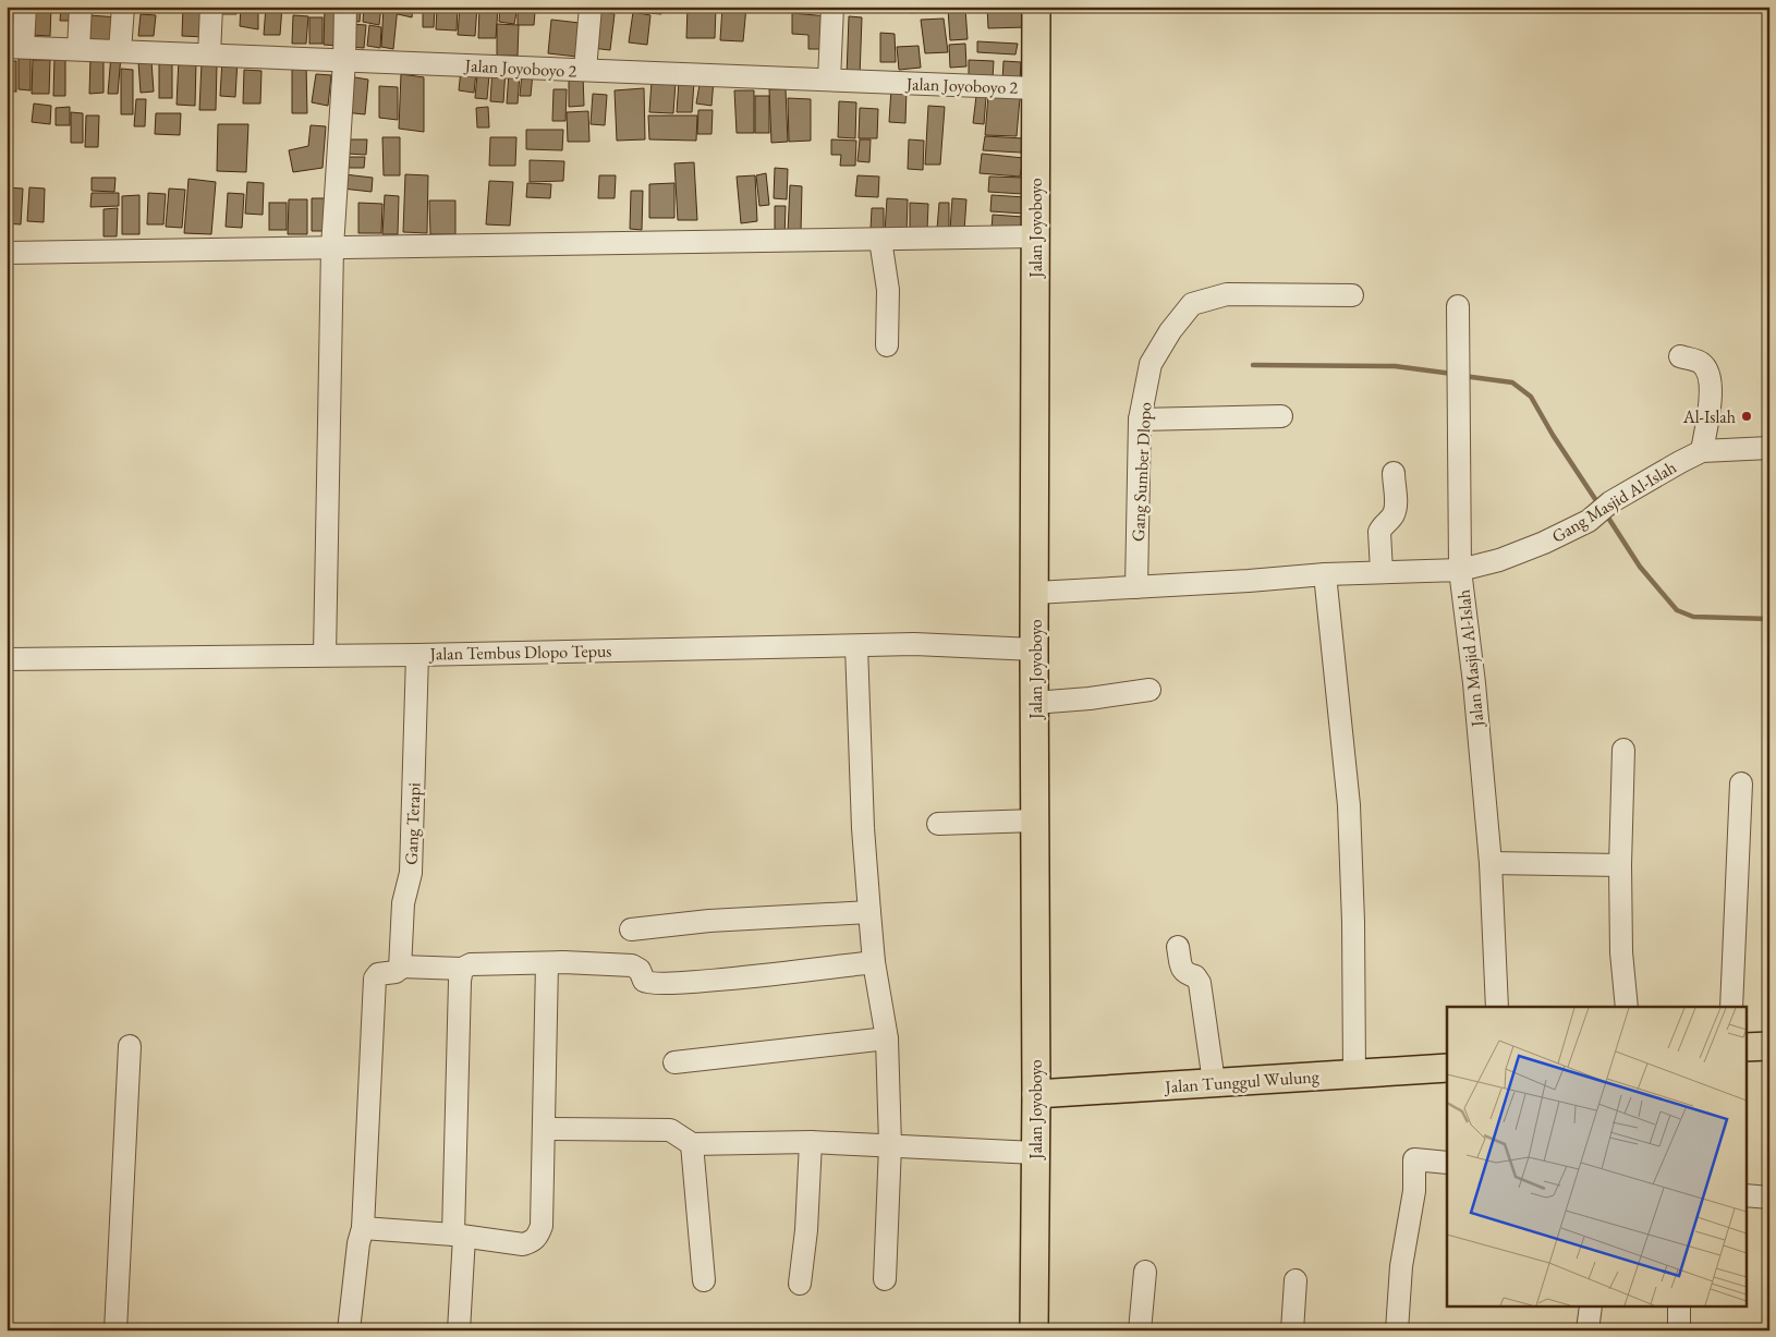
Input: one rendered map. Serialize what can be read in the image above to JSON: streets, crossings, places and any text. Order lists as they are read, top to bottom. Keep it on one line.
{"streets":{"main road":["Jalan Joyoboyo","Jalan Tunggul Wulung"],"street":["Jalan Joyoboyo 2","Gang Sumber Dlopo","Gang Masjid Al-Islah","Jalan Tembus Dlopo Tepus","Jalan Masjid Al-Islah","Gang Terapi"]},"crossings":[["Jalan Joyoboyo 2","Jalan Joyoboyo"],["Jalan Joyoboyo","Jalan Tembus Dlopo Tepus"],["Jalan Joyoboyo","Jalan Masjid Al-Islah"],["Jalan Joyoboyo","Jalan Tunggul Wulung"],["Gang Sumber Dlopo","Jalan Masjid Al-Islah"],["Gang Masjid Al-Islah","Jalan Masjid Al-Islah"],["Jalan Tembus Dlopo Tepus","Gang Terapi"]],"places":["Al-Islah"]}
